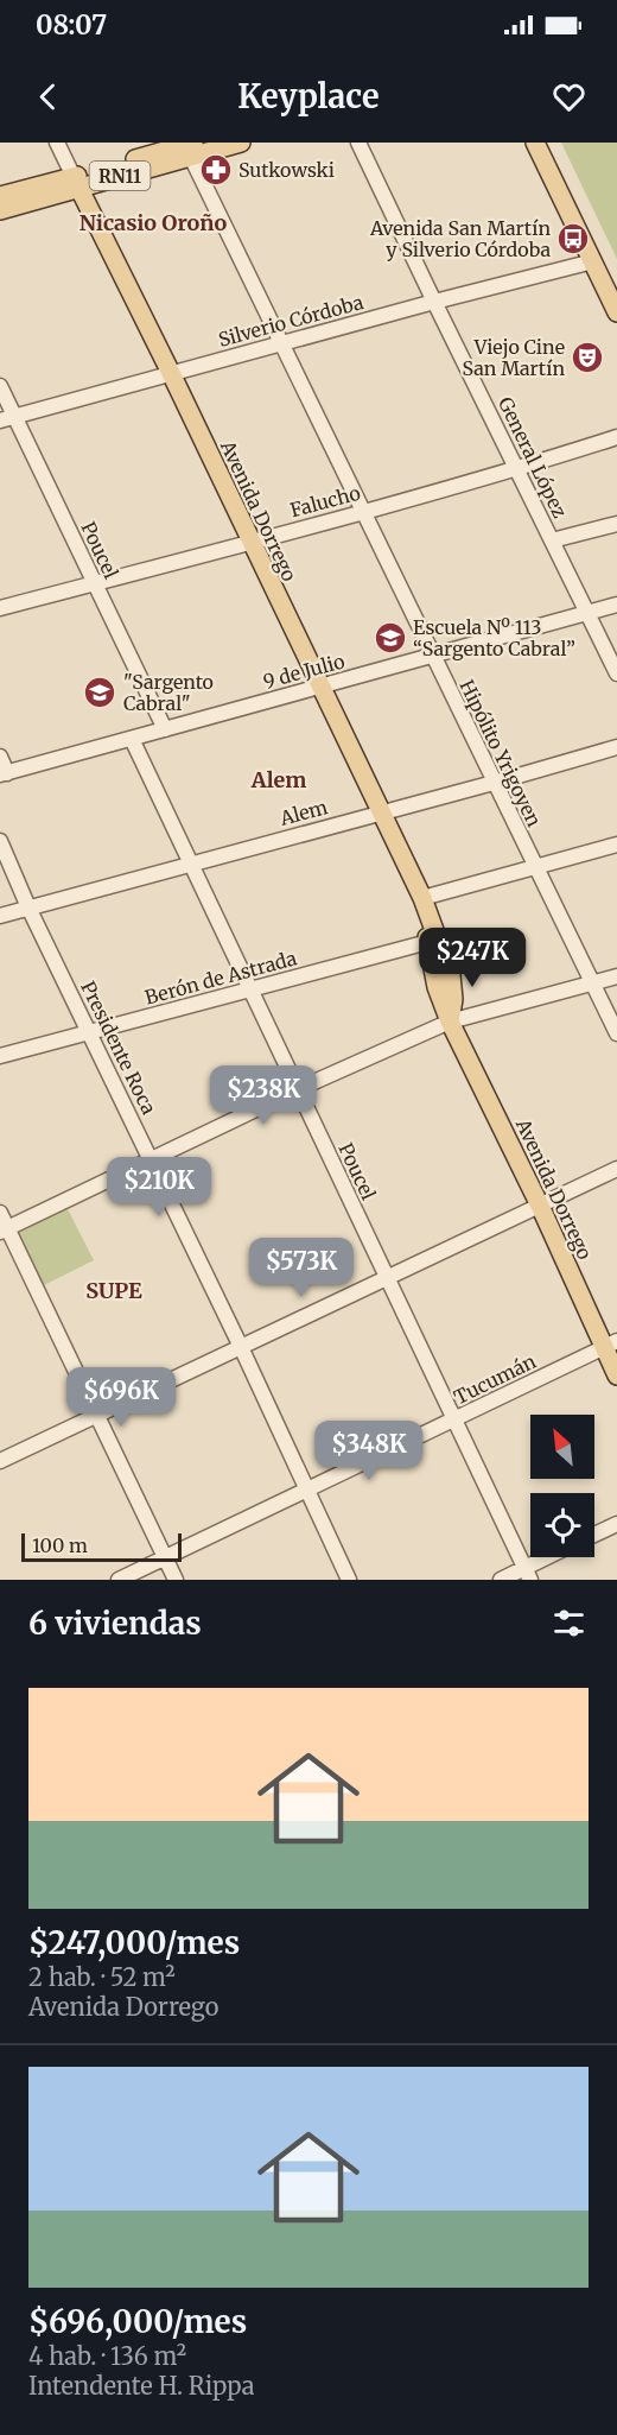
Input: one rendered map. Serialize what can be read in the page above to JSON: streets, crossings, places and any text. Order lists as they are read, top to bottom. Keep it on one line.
{"streets":{"main road":["RN11","Avenida Dorrego"],"street":["Silverio Córdoba","General López","Falucho","Poucel","9 de Julio","Hipólito Yrigoyen","Alem","Berón de Astrada","Presidente Roca","Tucumán"]},"crossings":[["RN11","Avenida Dorrego"],["RN11","Hipólito Yrigoyen"],["Silverio Córdoba","General López"],["Silverio Córdoba","Avenida Dorrego"],["Silverio Córdoba","Poucel"],["Silverio Córdoba","Hipólito Yrigoyen"],["General López","Falucho"],["General López","9 de Julio"],["Falucho","Avenida Dorrego"],["Falucho","Poucel"],["Falucho","Hipólito Yrigoyen"],["Avenida Dorrego","9 de Julio"],["Avenida Dorrego","Alem"],["Avenida Dorrego","Berón de Astrada"],["Avenida Dorrego","Tucumán"],["Poucel","9 de Julio"],["Poucel","Alem"],["Poucel","Berón de Astrada"],["Poucel","Tucumán"],["9 de Julio","Hipólito Yrigoyen"],["Hipólito Yrigoyen","Alem"],["Alem","Presidente Roca"],["Berón de Astrada","Presidente Roca"],["Presidente Roca","Tucumán"]],"districts":["Nicasio Oroño","Alem","SUPE"],"places":{"pharmacy":["Sutkowski"],"bus stop":["Avenida San Martín y Silverio Córdoba"],"theatre":["Viejo Cine San Martín"],"school or university":["Escuela Nº 113 “Sargento Cabral”","\"Sargento Cabral\""]},"scale_bar":"100 m","north":"top left","page":{"status":"08:07","header":"Keyplace","price":["$247K","$238K","$210K","$573K","$696K","$348K"],"scale":"100 m","heading":"6 viviendas","list":[{"name":"$247,000/mes","note":"2 hab. · 52 m² · Avenida Dorrego"},{"name":"$696,000/mes","note":"4 hab. · 136 m² · Intendente H. Rippa"}]}}
